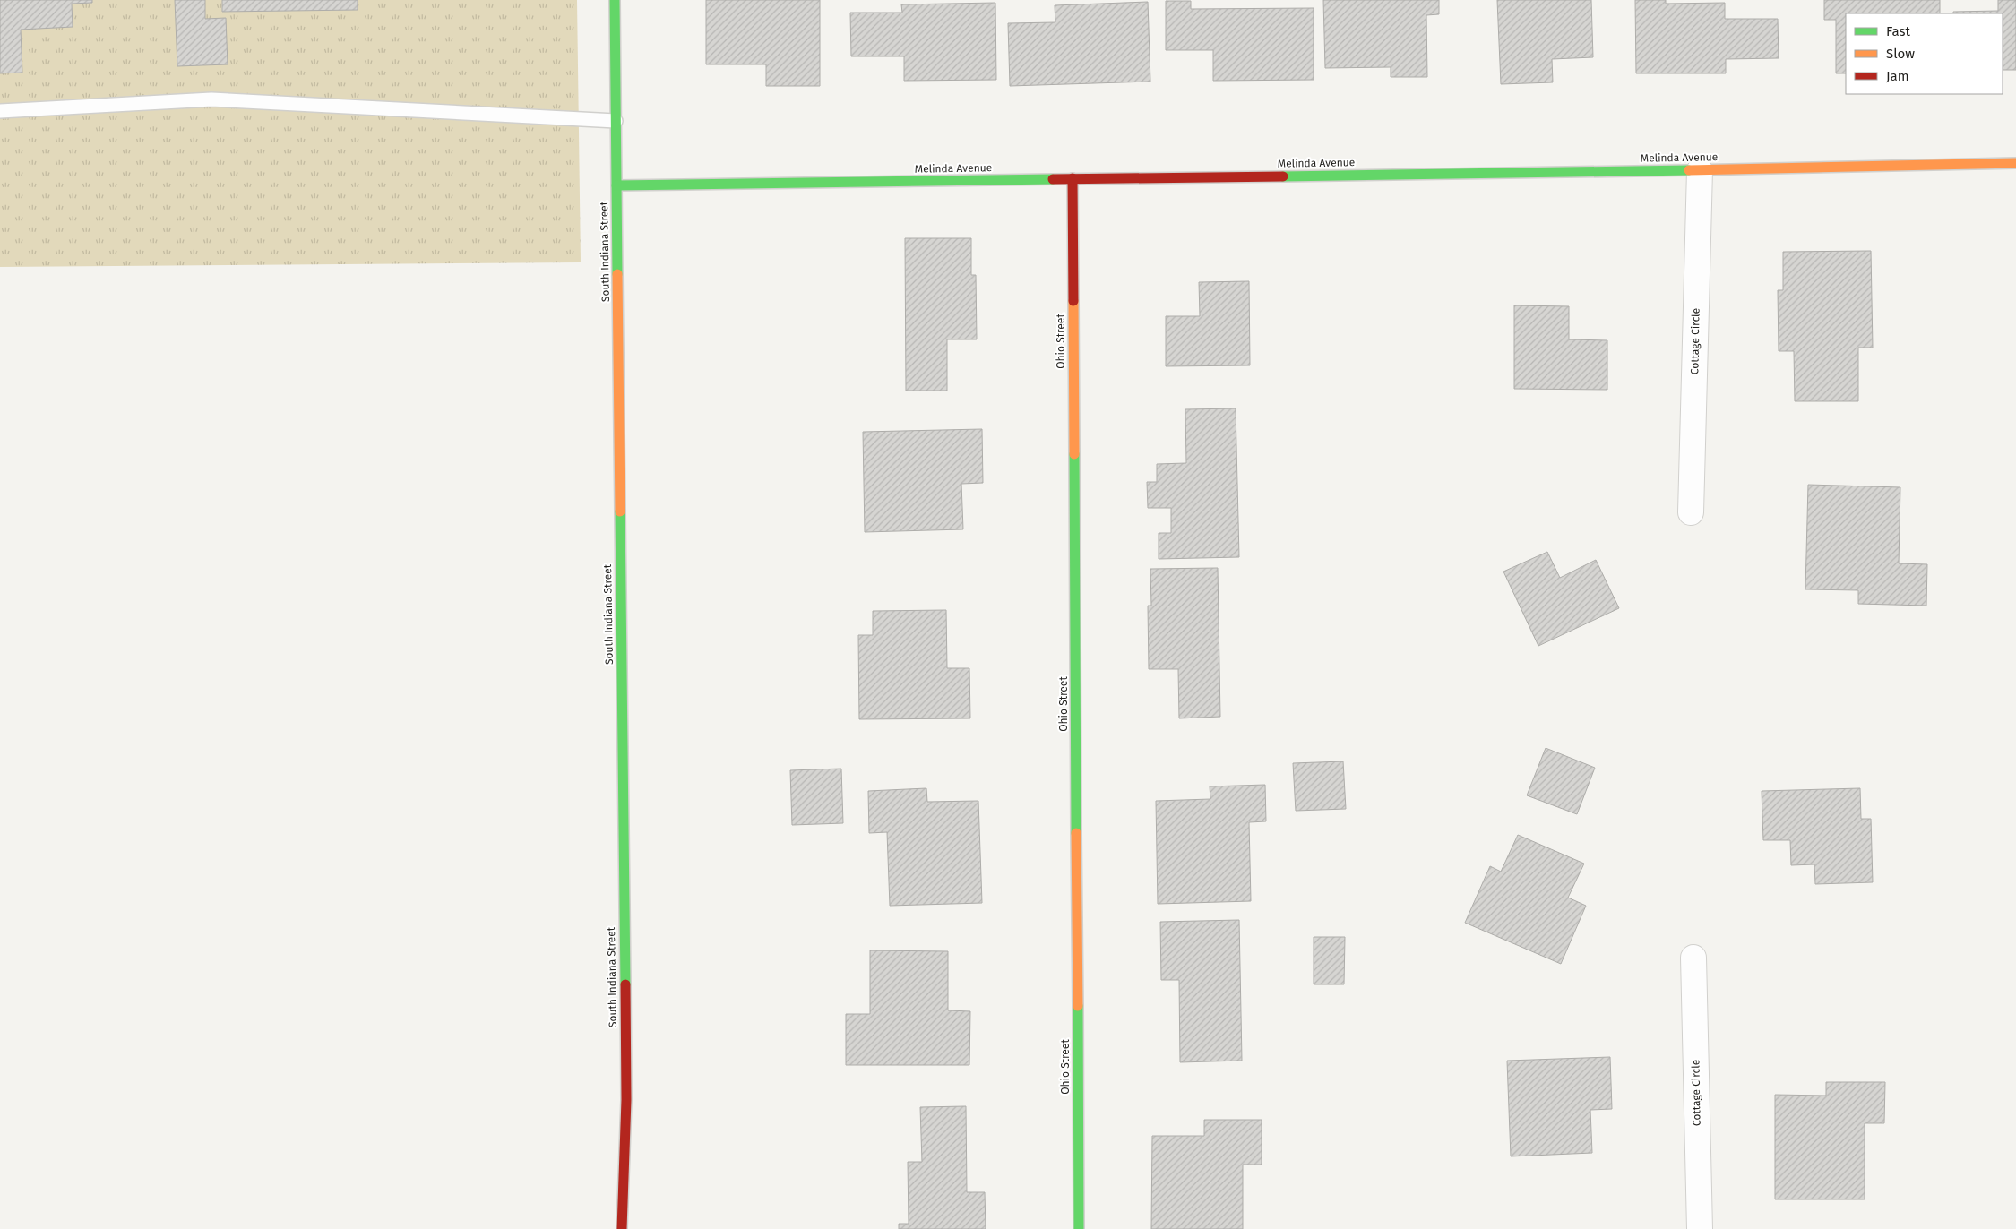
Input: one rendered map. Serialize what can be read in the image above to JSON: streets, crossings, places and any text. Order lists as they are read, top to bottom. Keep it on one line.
{"streets":{"street":["Melinda Avenue","South Indiana Street","Ohio Street","Cottage Circle"]},"crossings":[["Melinda Avenue","South Indiana Street"],["Melinda Avenue","Ohio Street"],["Melinda Avenue","Cottage Circle"]],"legend":["Fast","Slow","Jam"]}
